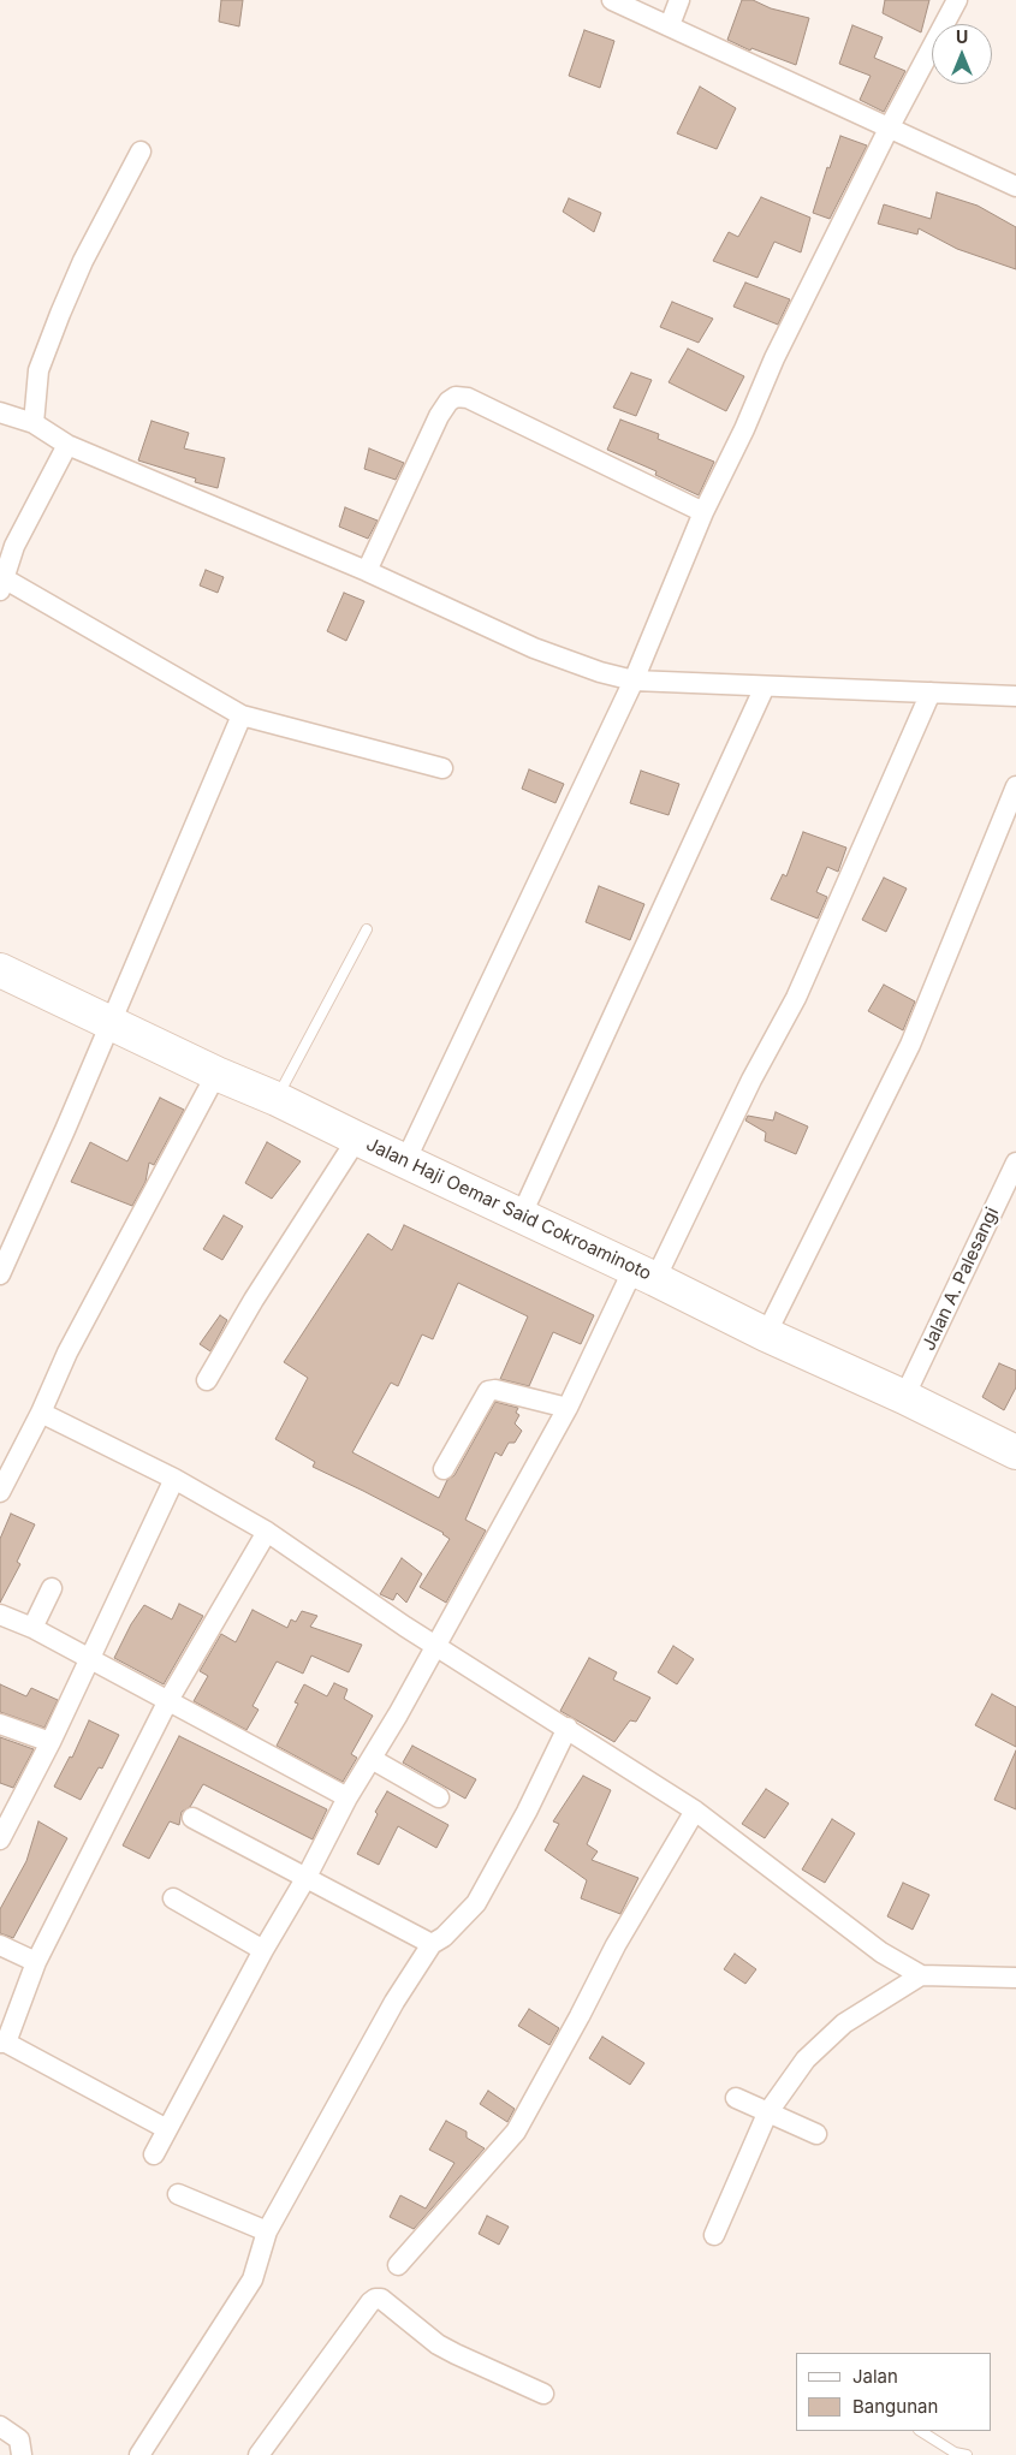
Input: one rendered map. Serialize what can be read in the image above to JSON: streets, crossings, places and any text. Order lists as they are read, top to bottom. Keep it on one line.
{"streets":{"highway":["Jalan Haji Oemar Said Cokroaminoto"],"street":["Jalan A. Palesangi"]},"crossings":[["Jalan Haji Oemar Said Cokroaminoto","Jalan A. Palesangi"]],"legend":["Jalan","Bangunan"],"north":"top"}
